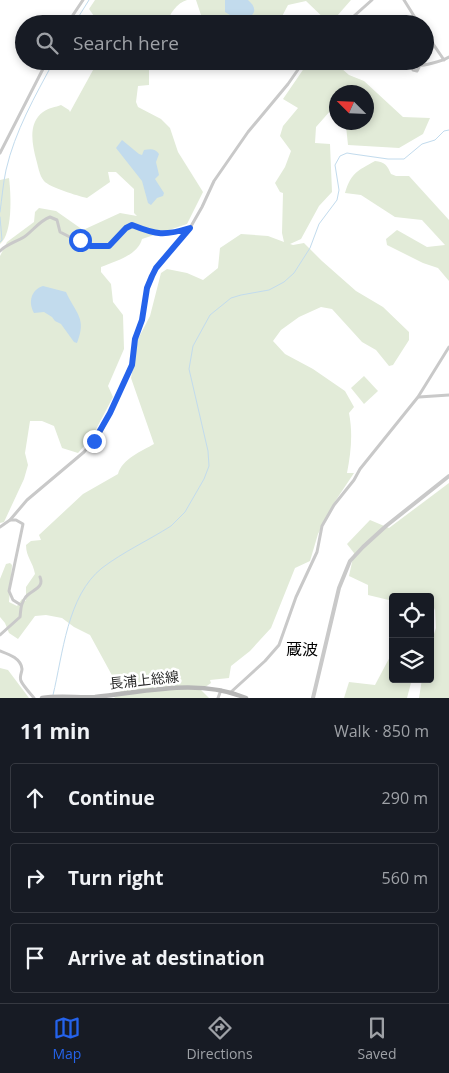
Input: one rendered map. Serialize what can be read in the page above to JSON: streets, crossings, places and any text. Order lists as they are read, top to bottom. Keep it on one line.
{"streets":{"main road":["長浦上総線"]},"districts":["蔵波"],"north":"top left","page":{"search":"Search here","heading":["11 min","Walk · 850 m"],"list":[["Continue","290 m"],["Turn right","560 m"],"Arrive at destination"],"nav":["Map","Directions","Saved"]}}
